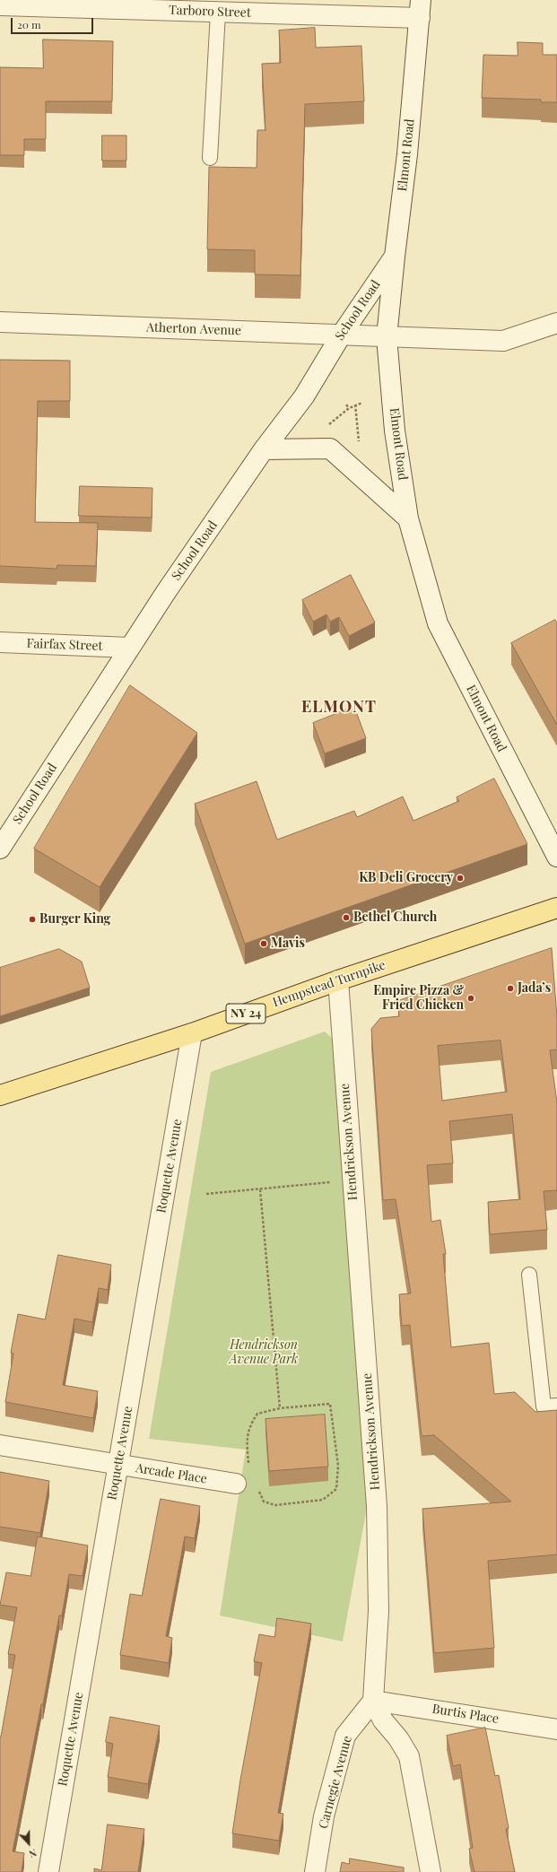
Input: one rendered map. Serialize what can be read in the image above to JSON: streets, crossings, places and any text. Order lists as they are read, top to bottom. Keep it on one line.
{"streets":{"main road":["Hempstead Turnpike","NY 24"],"street":["Tarboro Street","Elmont Road","School Road","Atherton Avenue","Fairfax Street","Hendrickson Avenue","Roquette Avenue","Arcade Place","Burtis Place","Carnegie Avenue"]},"crossings":[["Tarboro Street","Elmont Road"],["Elmont Road","School Road"],["Elmont Road","Atherton Avenue"],["School Road","Atherton Avenue"],["School Road","Fairfax Street"],["Hempstead Turnpike","Hendrickson Avenue"],["Hempstead Turnpike","Roquette Avenue"],["Hendrickson Avenue","Burtis Place"],["Hendrickson Avenue","Carnegie Avenue"],["Roquette Avenue","Arcade Place"],["Burtis Place","Carnegie Avenue"]],"districts":["ELMONT"],"parks":["Hendrickson Avenue Park"],"places":["KB Deli Grocery","Bethel Church","Burger King","Mavis","Jada’s","Empire Pizza & Fried Chicken"],"scale_bar":"20 m","north":"bottom"}
